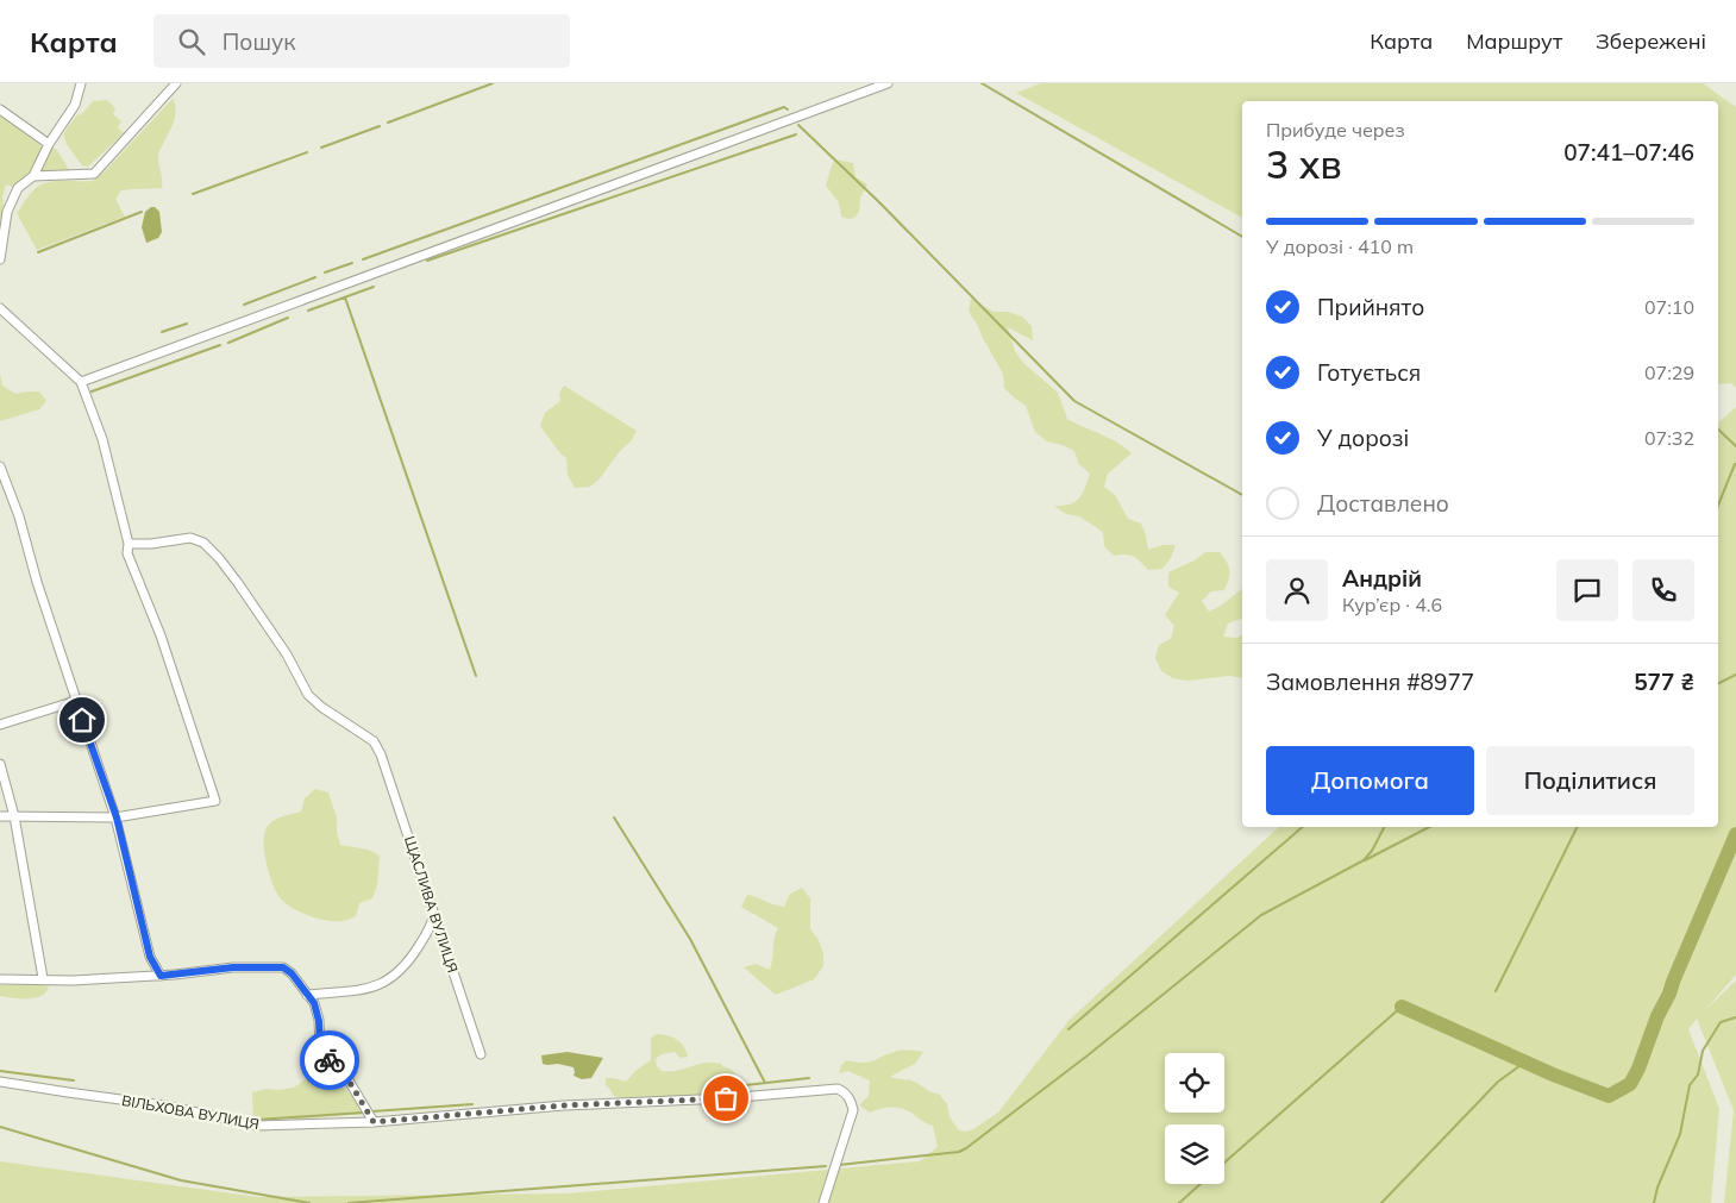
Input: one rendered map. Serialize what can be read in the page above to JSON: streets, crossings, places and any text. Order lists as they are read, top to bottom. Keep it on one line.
{"streets":{"street":["ЩАСЛИВА ВУЛИЦЯ","ВІЛЬХОВА ВУЛИЦЯ"]},"page":{"header":"Карта","search":"Пошук","nav":["Карта","Маршрут","Збережені"],"heading":["3 хв","Прибуде через","07:41–07:46"],"panel":["Андрій","Кур’єр · 4.6","Замовлення #8977","577 ₴"],"bar":"У дорозі · 410 m","list":[["Прийнято","07:10"],["Готується","07:29"],["У дорозі","07:32"],"Доставлено"],"buttons":["Допомога","Поділитися"]}}
